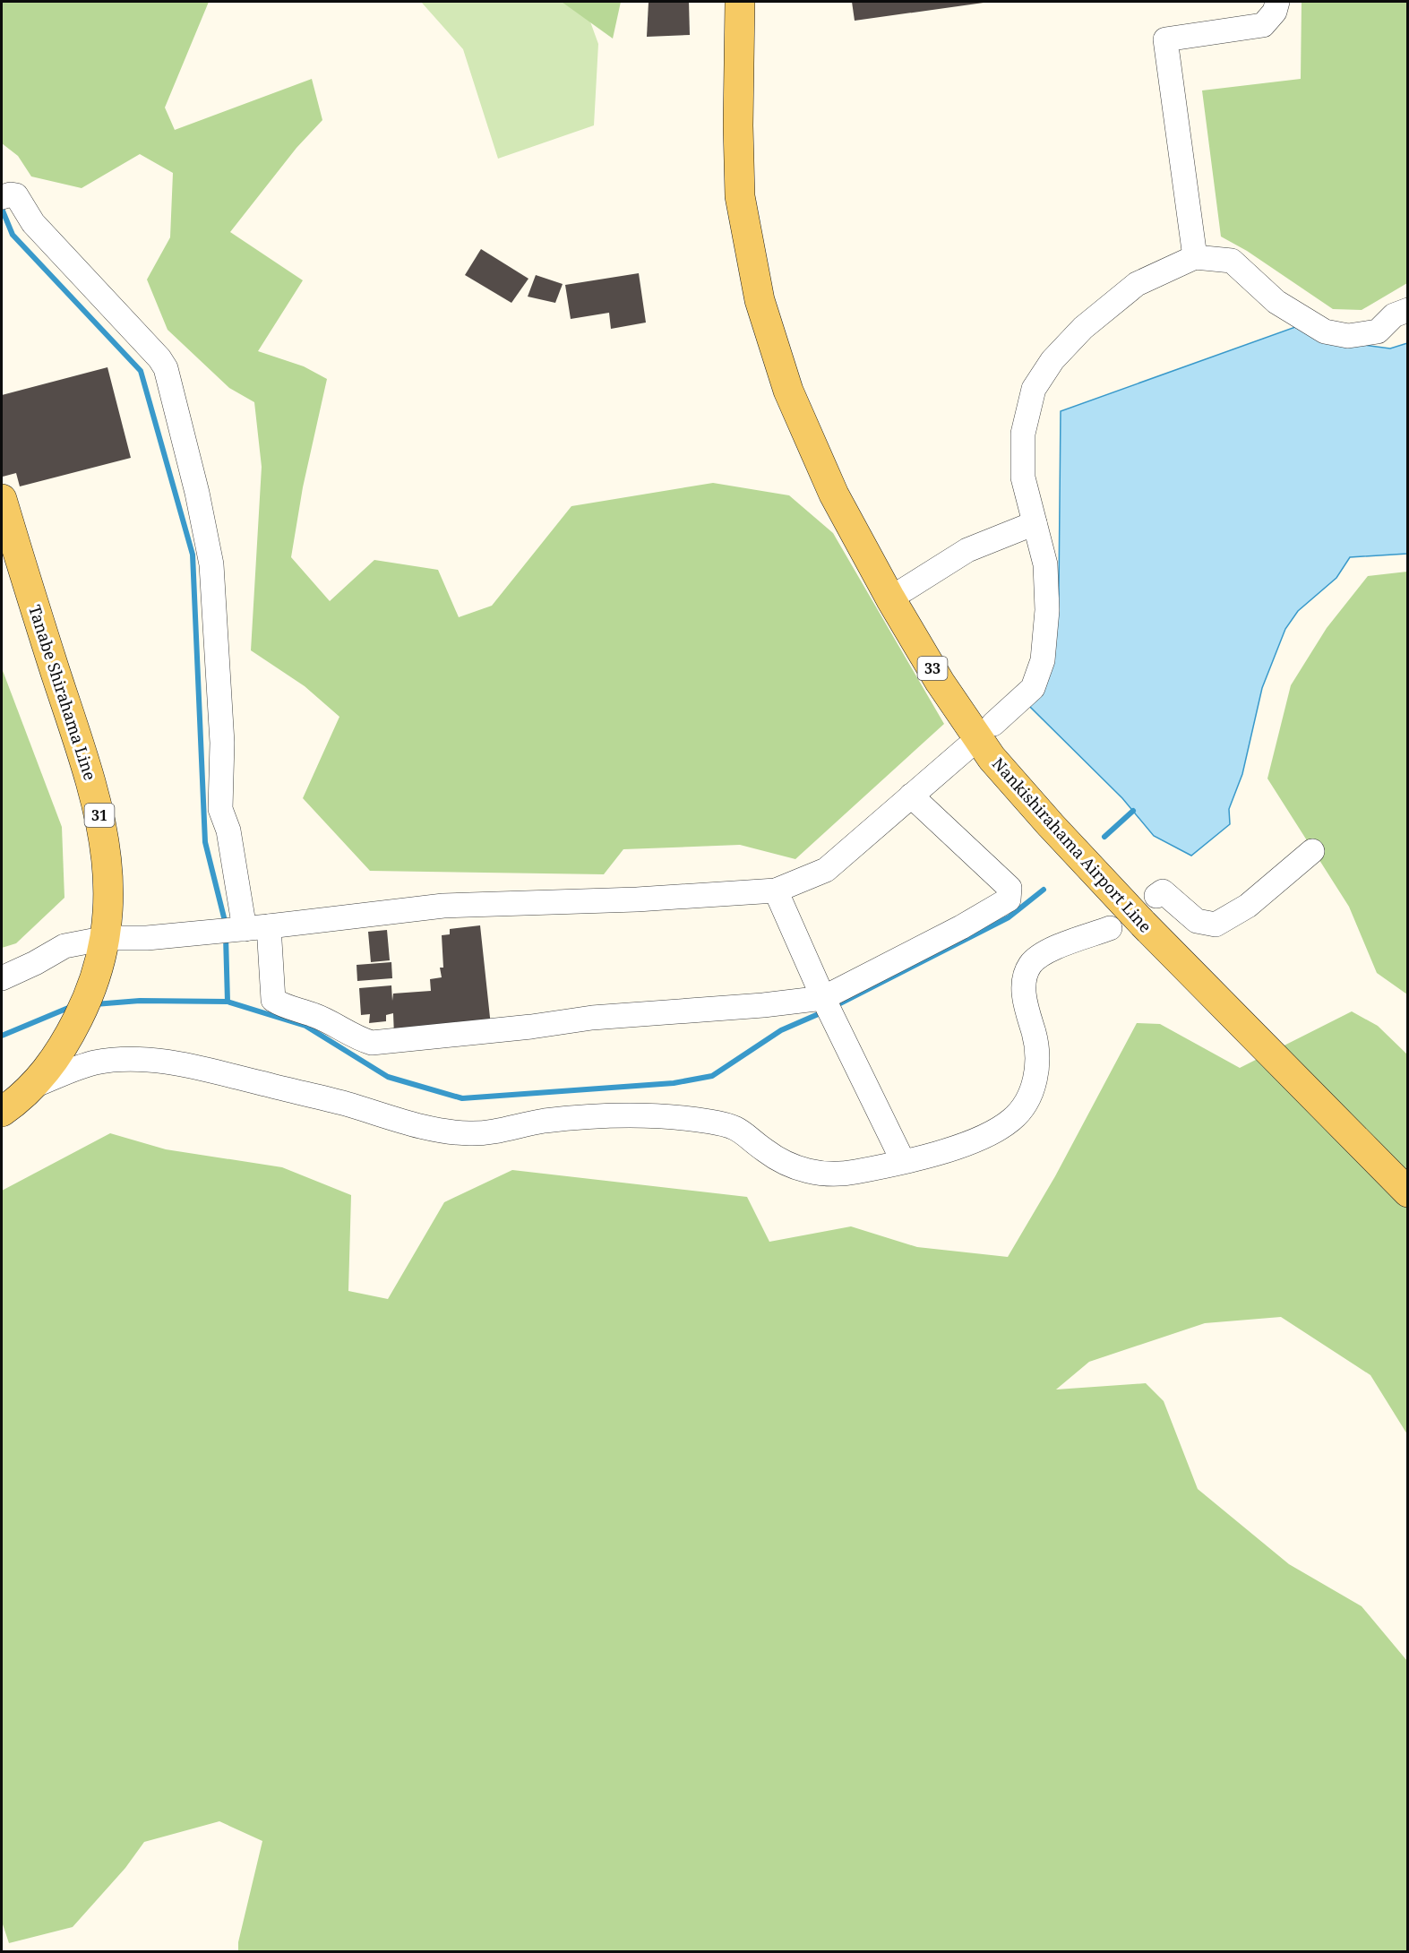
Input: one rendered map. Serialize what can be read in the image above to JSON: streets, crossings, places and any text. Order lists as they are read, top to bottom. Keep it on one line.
{"streets":{"main road":["33","Tanabe Shirahama Line","31","Nankishirahama Airport Line"]}}
